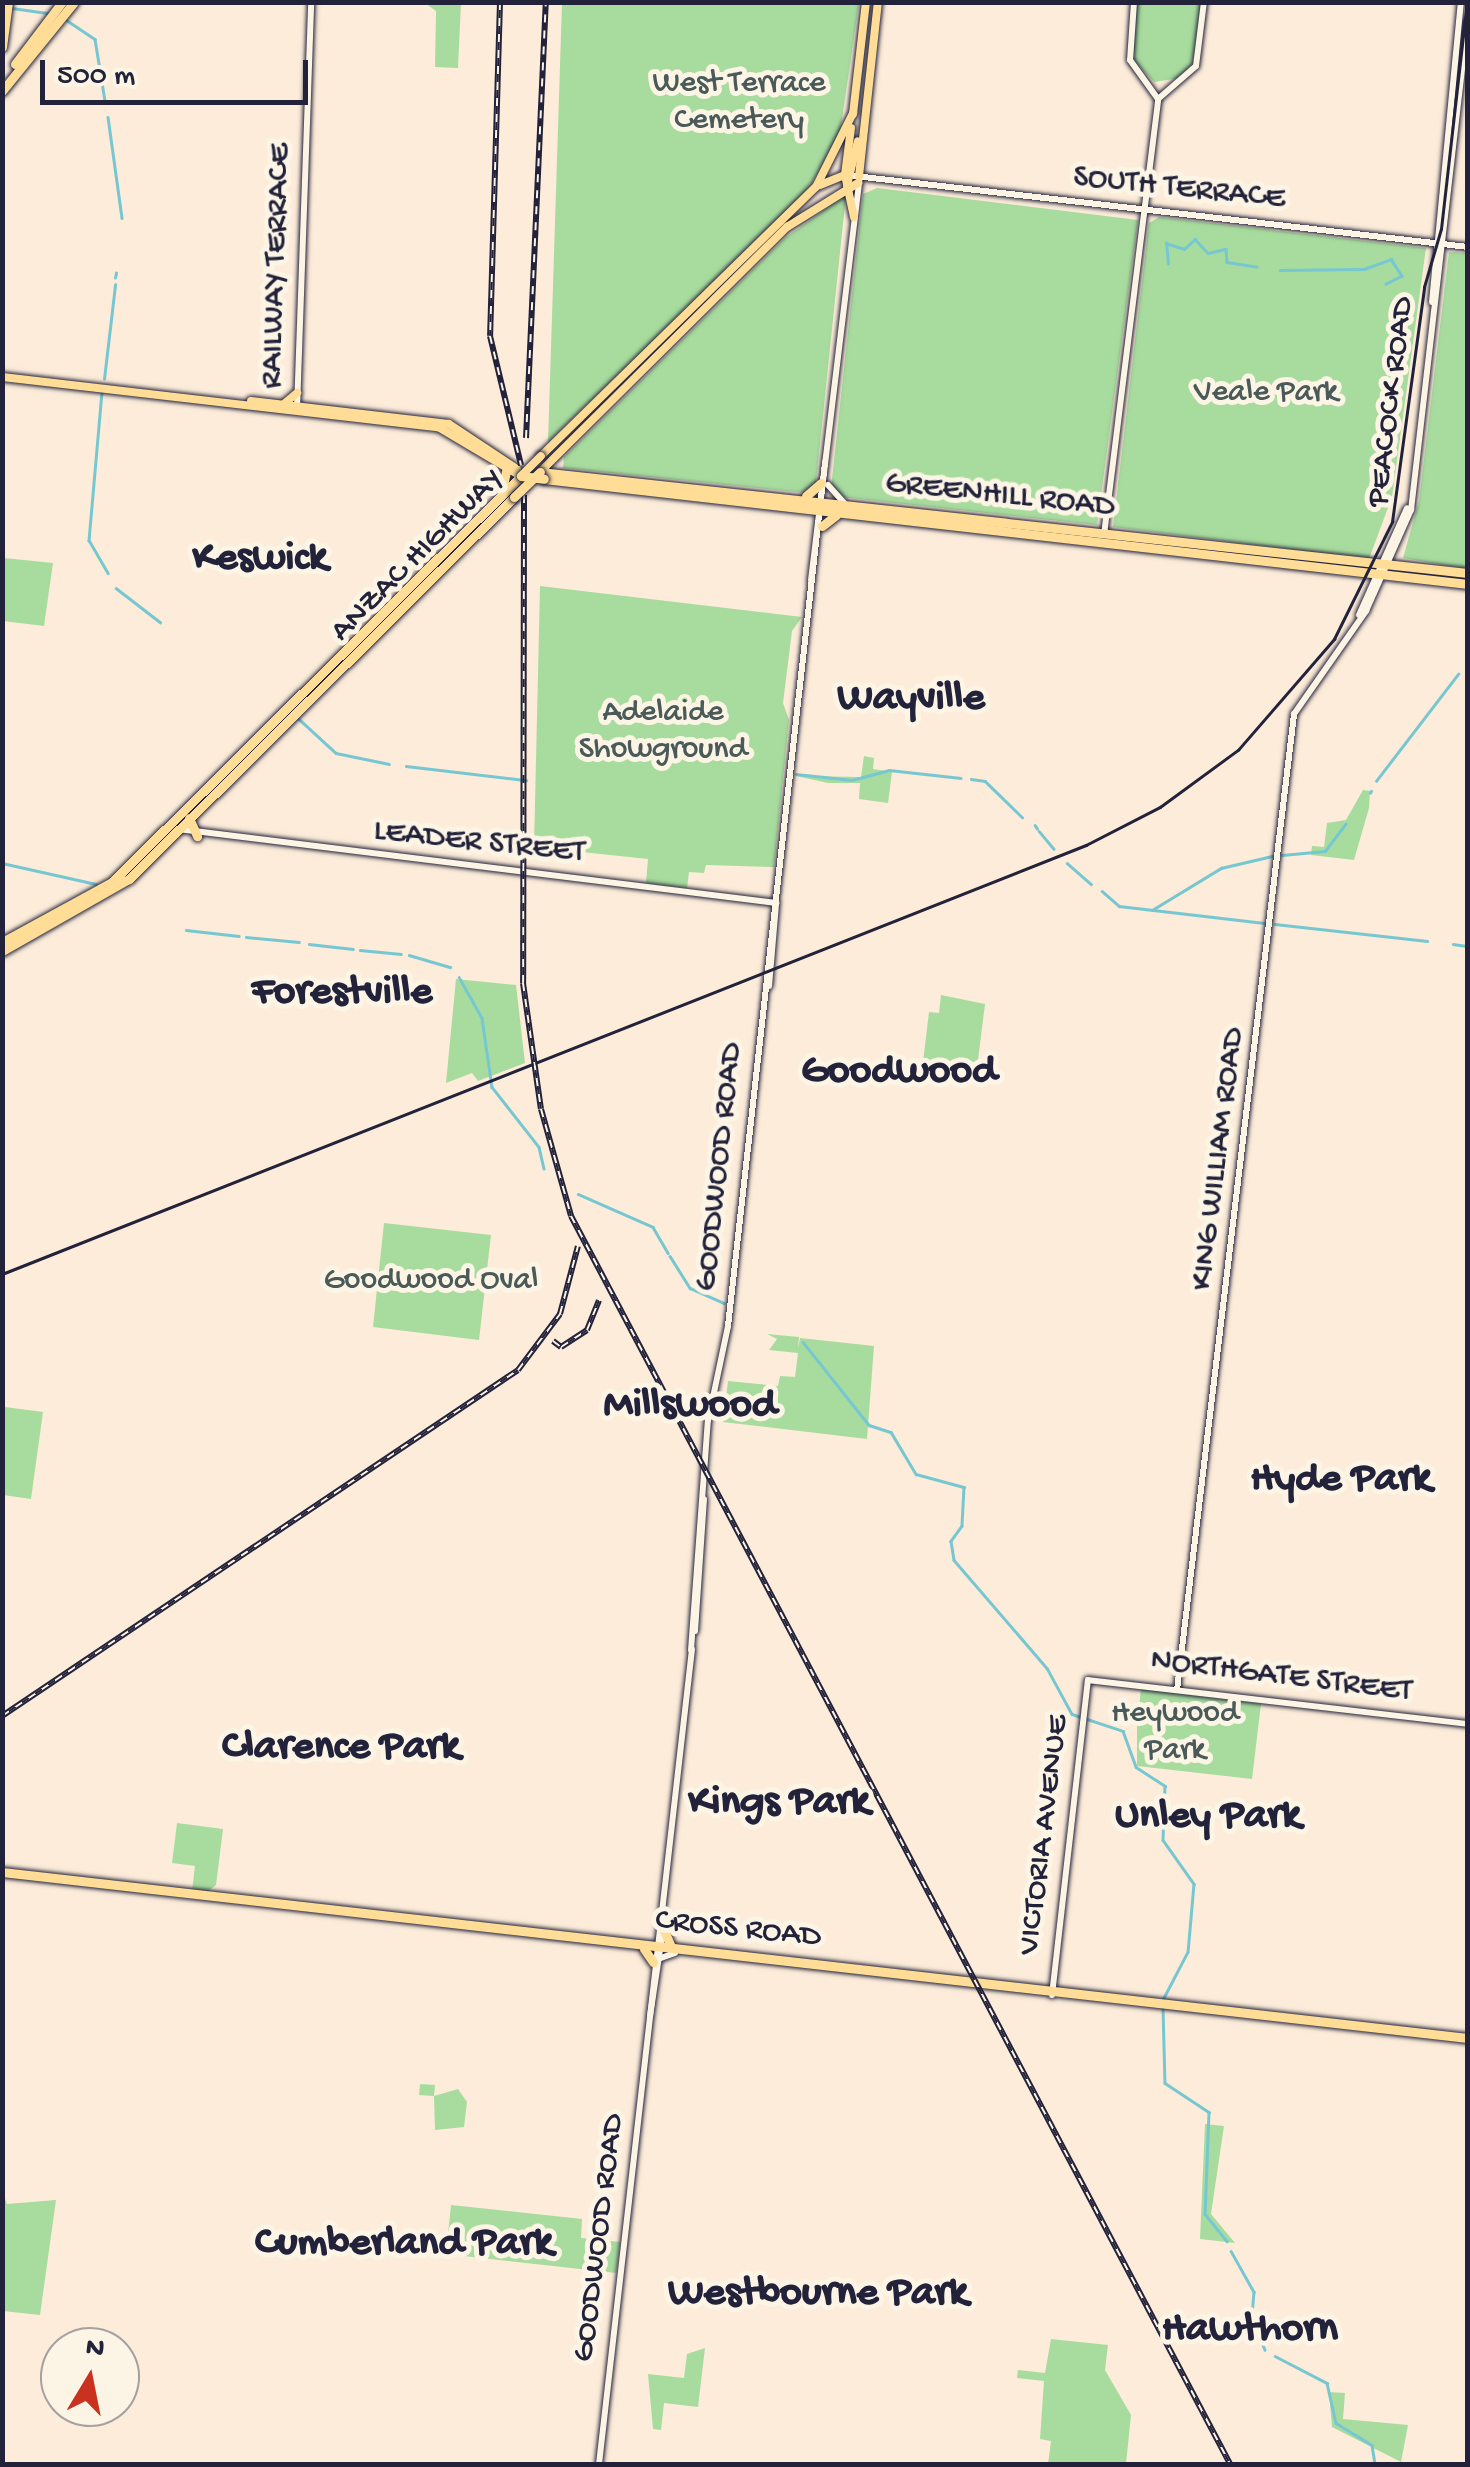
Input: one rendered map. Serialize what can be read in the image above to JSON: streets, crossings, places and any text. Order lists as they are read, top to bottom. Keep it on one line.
{"streets":{"highway":["GREENHILL ROAD","ANZAC HIGHWAY","CROSS ROAD"],"main road":["SOUTH TERRACE","RAILWAY TERRACE","PEACOCK ROAD","LEADER STREET","KING WILLIAM ROAD","GOODWOOD ROAD","NORTHGATE STREET","VICTORIA AVENUE"]},"crossings":[["SOUTH TERRACE","PEACOCK ROAD"],["SOUTH TERRACE","ANZAC HIGHWAY"],["SOUTH TERRACE","GOODWOOD ROAD"],["PEACOCK ROAD","GREENHILL ROAD"],["PEACOCK ROAD","KING WILLIAM ROAD"],["GREENHILL ROAD","ANZAC HIGHWAY"],["GREENHILL ROAD","KING WILLIAM ROAD"],["GREENHILL ROAD","GOODWOOD ROAD"],["ANZAC HIGHWAY","LEADER STREET"],["ANZAC HIGHWAY","GOODWOOD ROAD"],["LEADER STREET","GOODWOOD ROAD"],["KING WILLIAM ROAD","NORTHGATE STREET"],["GOODWOOD ROAD","CROSS ROAD"],["NORTHGATE STREET","VICTORIA AVENUE"],["VICTORIA AVENUE","CROSS ROAD"]],"districts":["Keswick","Wayville","Forestville","Goodwood","Millswood","Hyde Park","Clarence Park","Kings Park","Unley Park","Cumberland Park","Westbourne Park","Hawthorn"],"parks":["West Terrace Cemetery","Veale Park","Adelaide Showground","Goodwood Oval","Heywood Park"],"scale_bar":"500 m","north":"top"}
